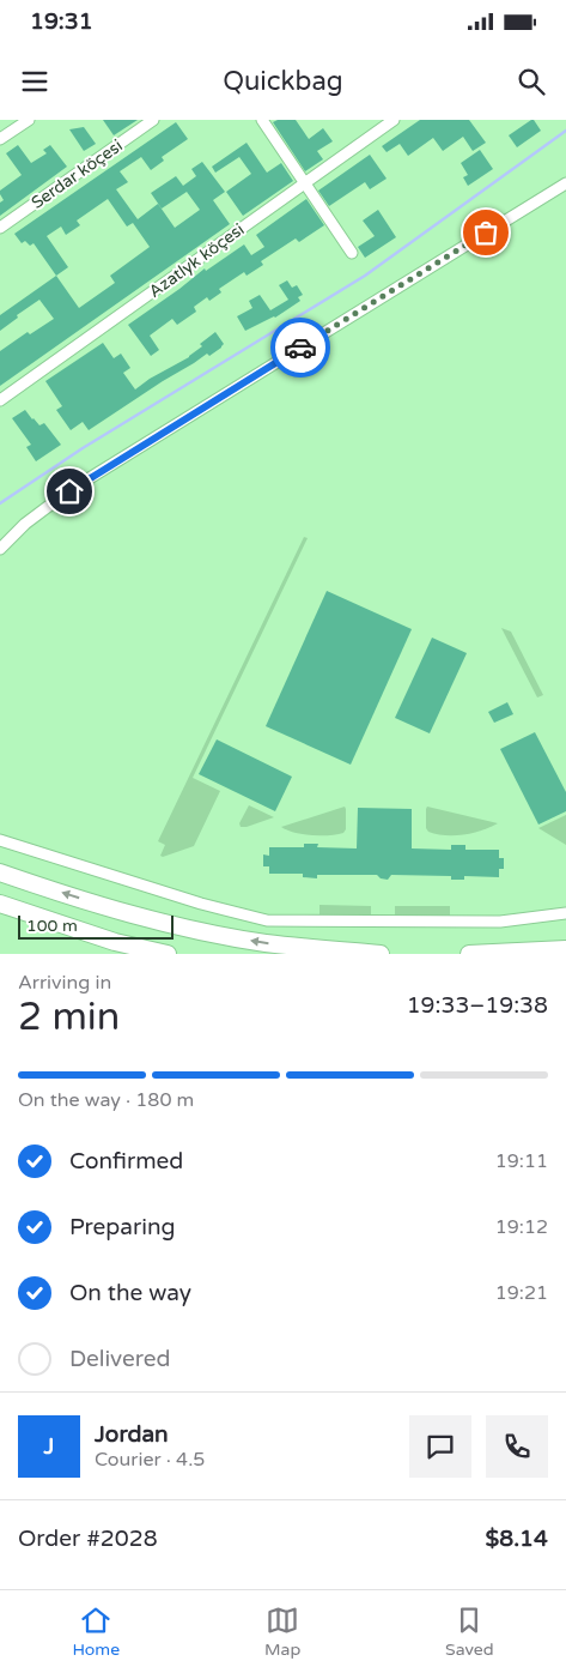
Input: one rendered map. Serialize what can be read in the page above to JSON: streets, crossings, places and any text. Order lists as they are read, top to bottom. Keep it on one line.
{"streets":{"street":["Serdar köçesi","Azatlyk köçesi"]},"scale_bar":"100 m","page":{"status":"19:31","header":"Quickbag","scale":"100 m","heading":["2 min","Arriving in","19:33–19:38"],"panel":["Jordan","Courier · 4.5","Order #2028","$8.14"],"bar":"On the way · 180 m","list":[["Confirmed","19:11"],["Preparing","19:12"],["On the way","19:21"],"Delivered"],"round":"J","tabs":["Home","Map","Saved"]}}
